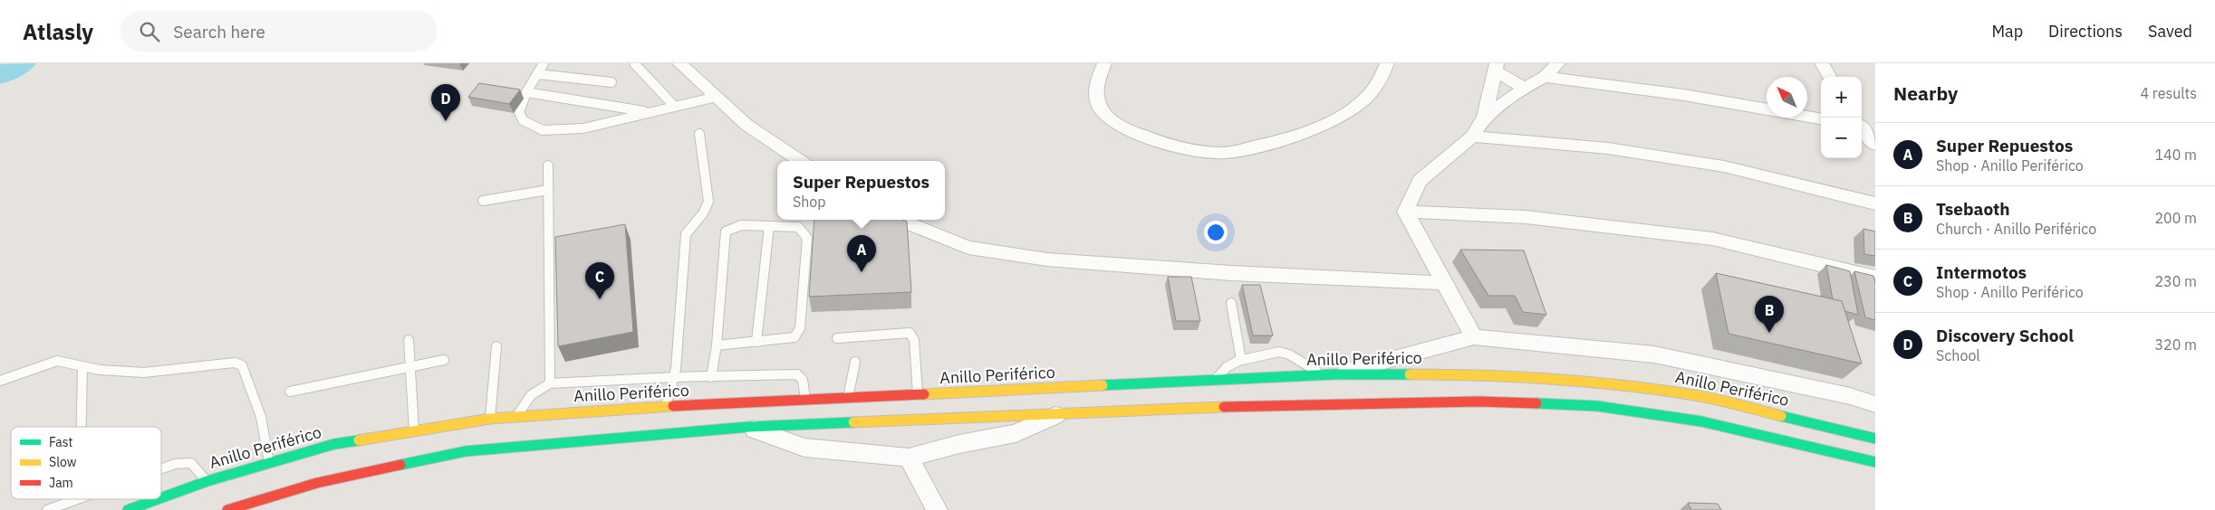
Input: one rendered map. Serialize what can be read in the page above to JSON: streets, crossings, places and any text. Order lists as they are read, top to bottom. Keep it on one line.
{"streets":{"highway":["Anillo Periférico"]},"legend":["Fast","Slow","Jam"],"north":"top left","page":{"header":"Atlasly","search":"Search here","nav":["Map","Directions","Saved"],"heading":["Nearby","4 results"],"map_buttons":["+","−"],"pins":["D","A","C","B"],"list":[{"mark":"A","name":"Super Repuestos","note":"Shop · Anillo Periférico","value":"140 m"},{"mark":"B","name":"Tsebaoth","note":"Church · Anillo Periférico","value":"200 m"},{"mark":"C","name":"Intermotos","note":"Shop · Anillo Periférico","value":"230 m"},{"mark":"D","name":"Discovery School","note":"School","value":"320 m"}],"popup":["Super Repuestos","Shop"]}}
